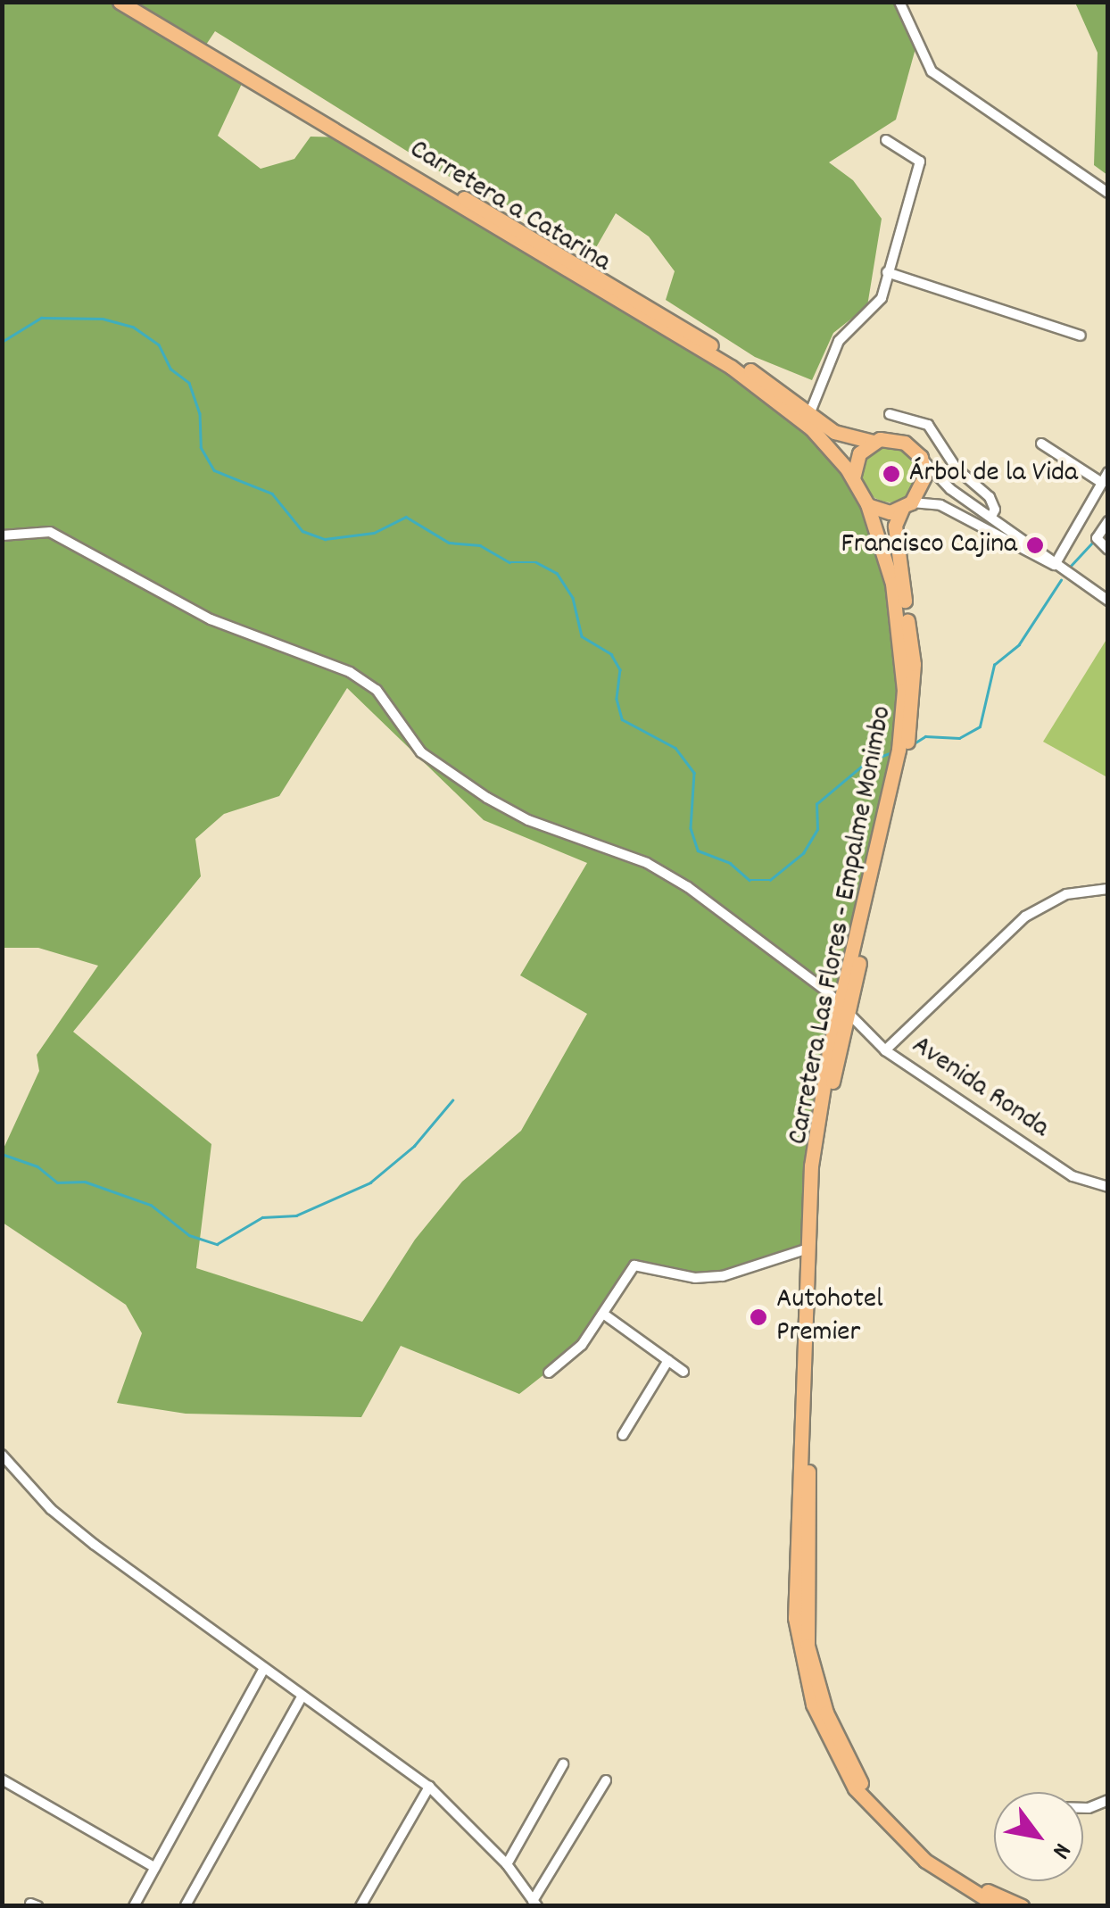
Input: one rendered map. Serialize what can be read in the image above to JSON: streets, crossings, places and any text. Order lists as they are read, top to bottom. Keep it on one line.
{"streets":{"highway":["Carretera a Catarina","Carretera Las Flores - Empalme Monimbo"],"street":["Avenida Ronda"]},"crossings":[["Carretera a Catarina","Carretera Las Flores - Empalme Monimbo"],["Carretera Las Flores - Empalme Monimbo","Avenida Ronda"]],"places":["Árbol de la Vida","Francisco Cajina","Autohotel Premier"],"north":"bottom right"}
